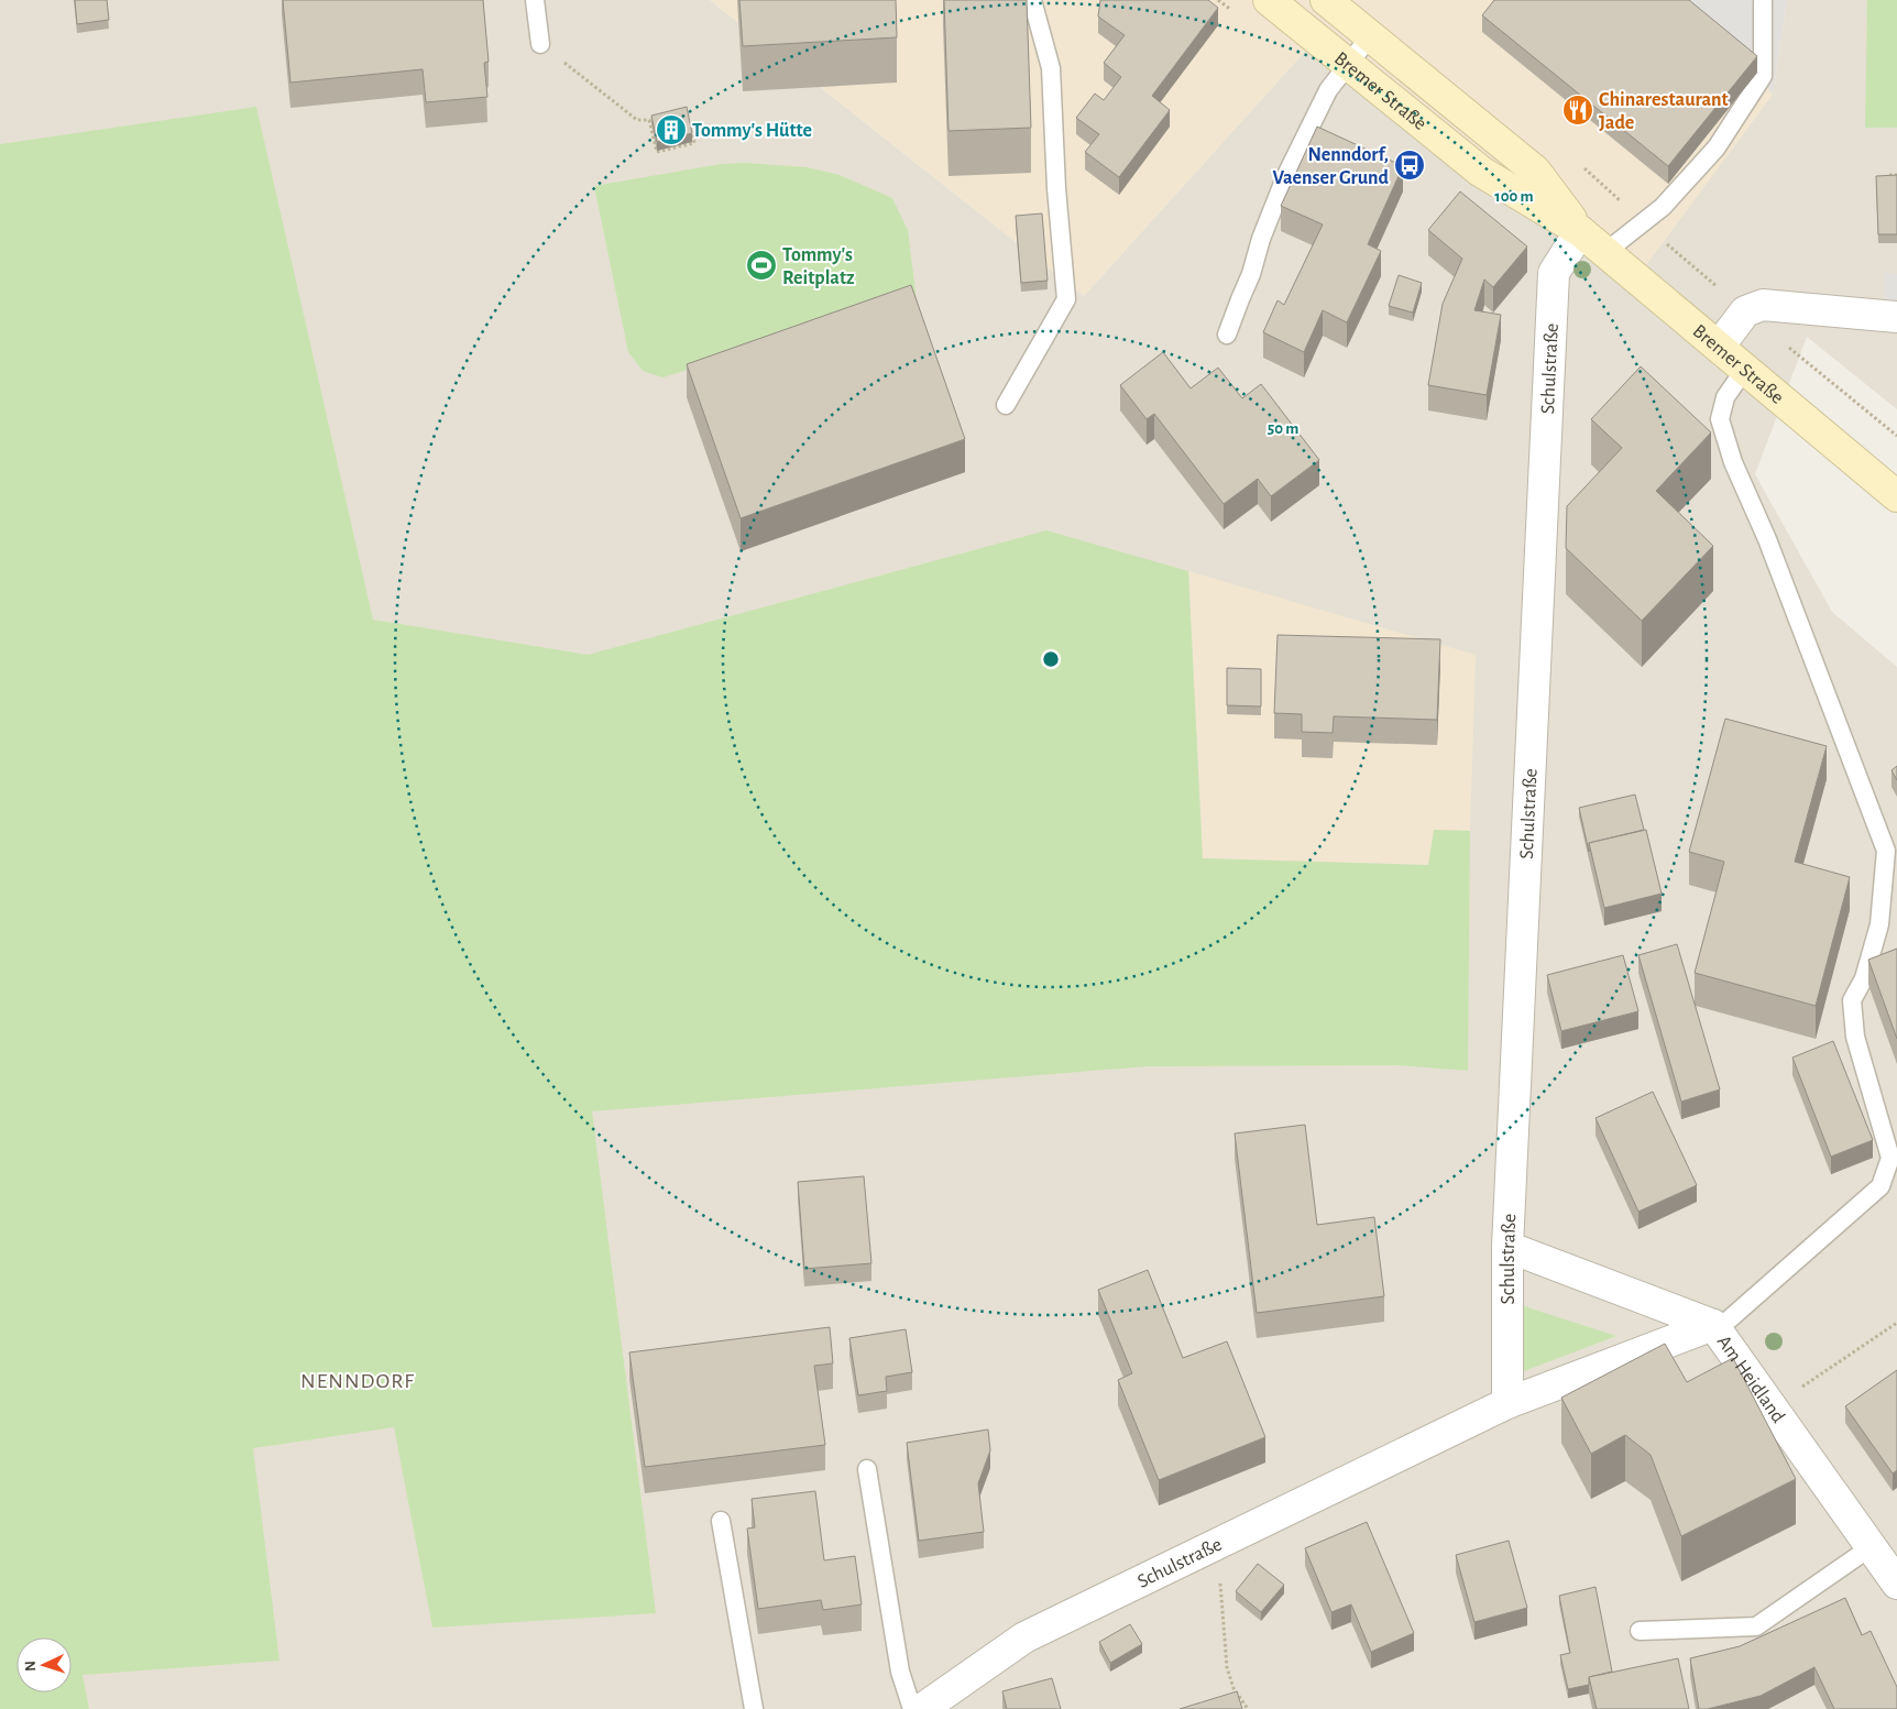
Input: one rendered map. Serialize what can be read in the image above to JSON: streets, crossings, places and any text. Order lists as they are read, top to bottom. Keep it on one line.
{"streets":{"main road":["Bremer Straße"],"street":["Schulstraße","Am Heidland"]},"crossings":[["Bremer Straße","Schulstraße"],["Schulstraße","Am Heidland"]],"districts":["NENNDORF"],"places":{"restaurant":["Chinarestaurant Jade"],"building":["Tommy's Hütte"],"bus stop":["Nenndorf, Vaenser Grund"],"sports":["Tommy's Reitplatz"]},"north":"left","rings":["100 m","50 m"]}
